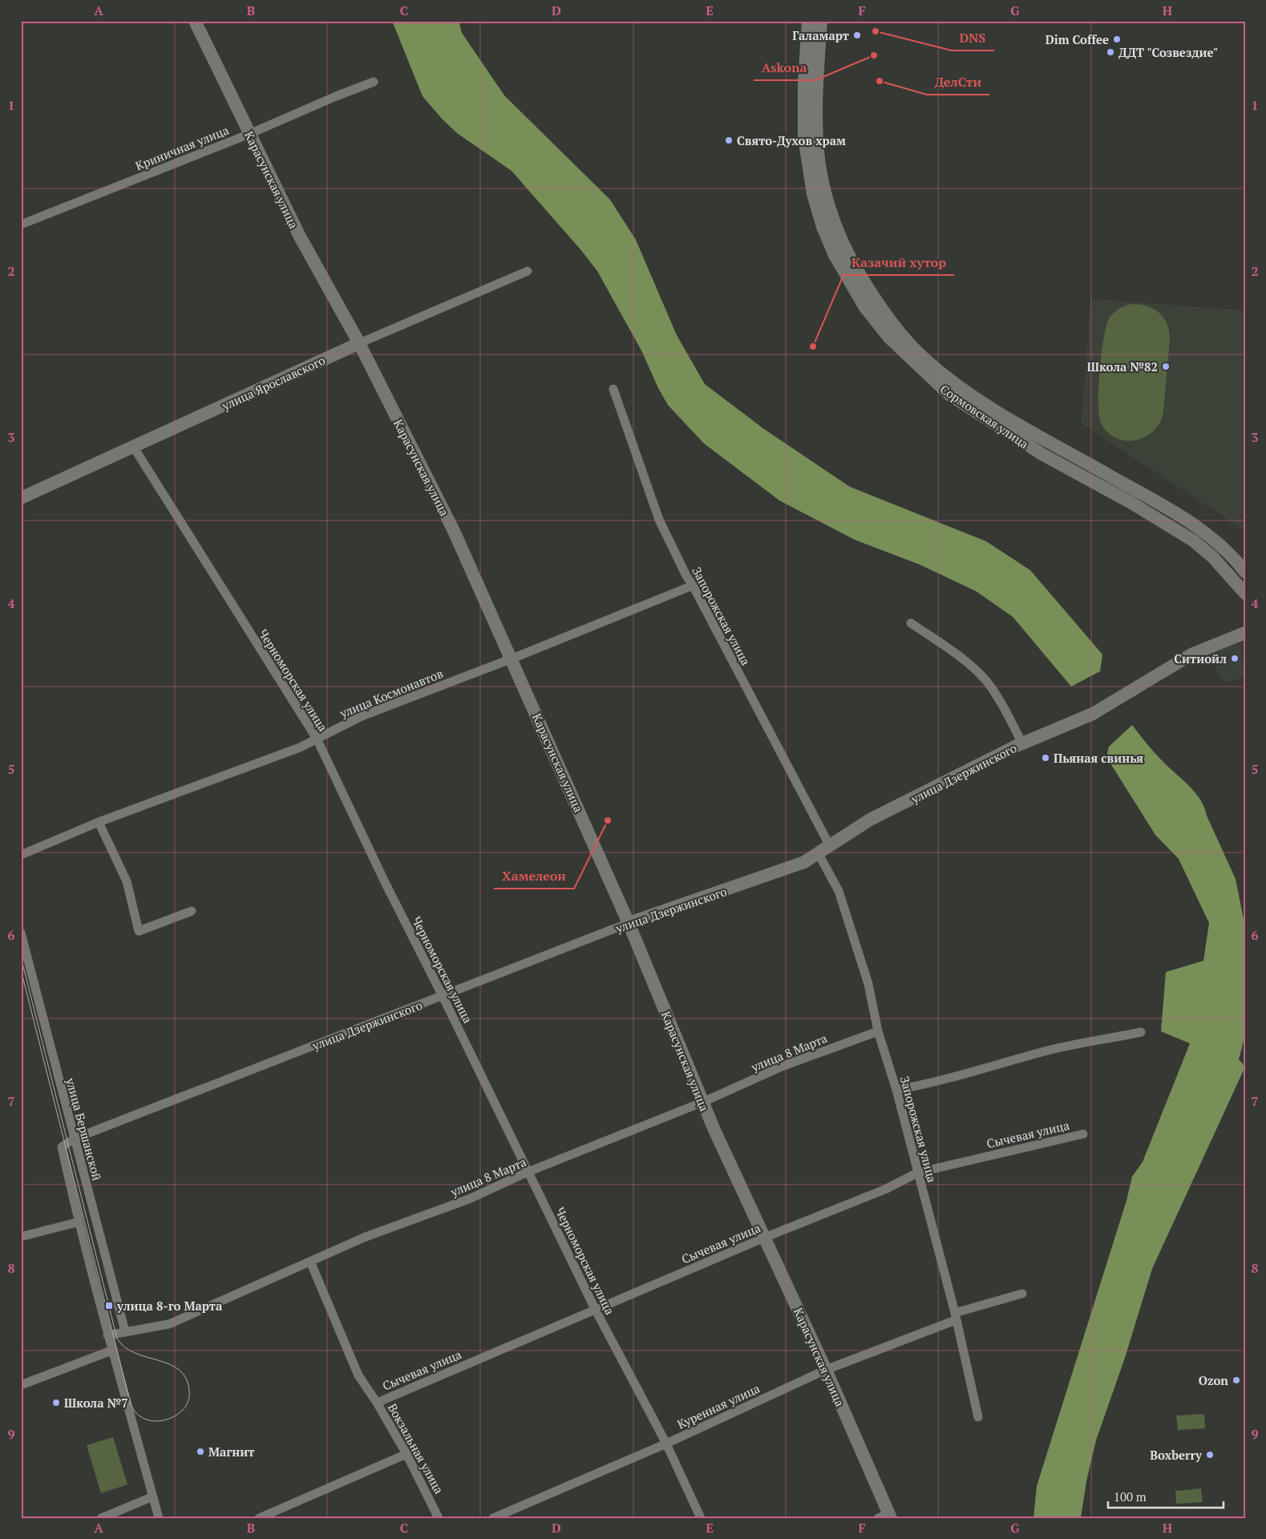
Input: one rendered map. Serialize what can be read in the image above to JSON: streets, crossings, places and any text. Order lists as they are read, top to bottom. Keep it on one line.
{"streets":{"street":["Криничная улица","Карасунская улица","улица Ярославского","Сормовская улица","Запорожская улица","Черноморская улица","улица Космонавтов","улица Дзержинского","улица 8 Марта","улица Бершанской","Сычевая улица","Куренная улица","Вокзальная улица"]},"crossings":[["Криничная улица","Карасунская улица"],["Карасунская улица","улица Ярославского"],["Карасунская улица","улица Космонавтов"],["Карасунская улица","улица Дзержинского"],["Карасунская улица","улица 8 Марта"],["Карасунская улица","Сычевая улица"],["Карасунская улица","Куренная улица"],["улица Ярославского","Черноморская улица"],["Запорожская улица","улица Космонавтов"],["Запорожская улица","улица Дзержинского"],["Запорожская улица","улица 8 Марта"],["Запорожская улица","Сычевая улица"],["Запорожская улица","Куренная улица"],["Черноморская улица","улица Космонавтов"],["Черноморская улица","улица Дзержинского"],["Черноморская улица","улица 8 Марта"],["Черноморская улица","Сычевая улица"],["Черноморская улица","Куренная улица"],["улица Дзержинского","улица Бершанской"],["улица 8 Марта","улица Бершанской"],["улица 8 Марта","Вокзальная улица"],["Сычевая улица","Вокзальная улица"]],"places":{"other":["DNS","Галамарт","Dim Coffee","ДДТ \"Созвездие\"","Askona","ДелСти","Свято-Духов храм","Казачий хутор","Школа №82","Ситиойл","Пьяная свинья","Хамелеон","Ozon","Школа №7","Магнит","Boxberry"],"transit":["улица 8-го Марта"]},"scale_bar":"100 m","grid":{"columns":["A","B","C","D","E","F","G","H"],"rows":["1","2","3","4","5","6","7","8","9"]}}
